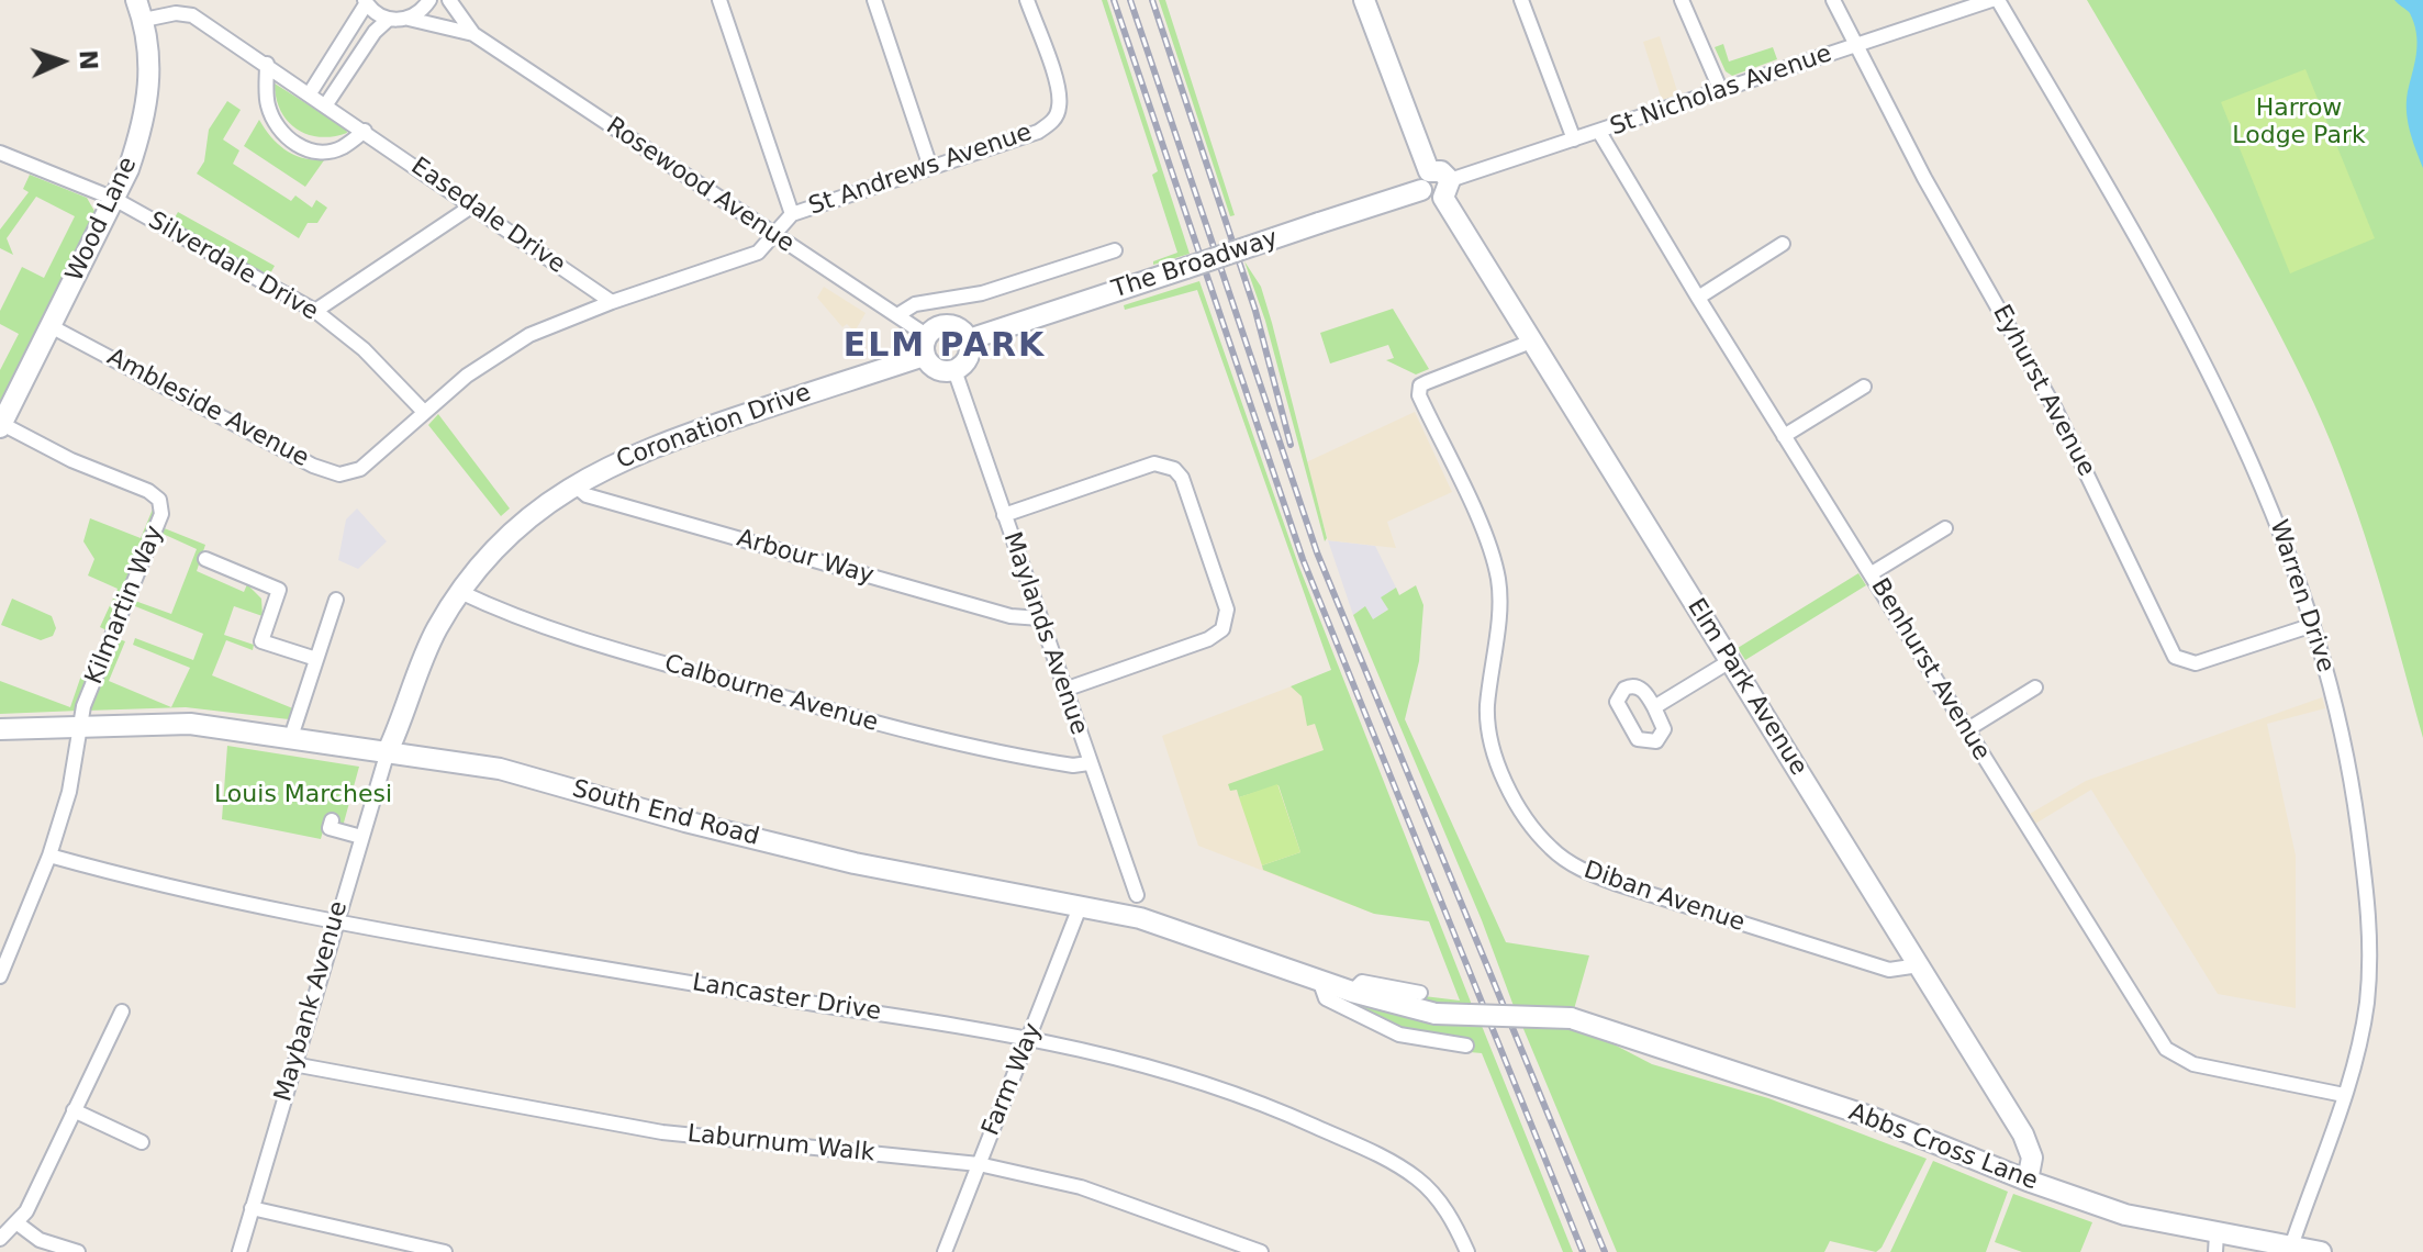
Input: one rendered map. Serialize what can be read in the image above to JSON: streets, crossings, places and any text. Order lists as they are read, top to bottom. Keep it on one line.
{"streets":{"street":["St Nicholas Avenue","St Andrews Avenue","Rosewood Avenue","Easedale Drive","Wood Lane","The Broadway","Silverdale Drive","Eyhurst Avenue","Ambleside Avenue","Coronation Drive","Arbour Way","Warren Drive","Kilmartin Way","Maylands Avenue","Benhurst Avenue","Elm Park Avenue","Calbourne Avenue","South End Road","Diban Avenue","Lancaster Drive","Maybank Avenue","Farm Way","Laburnum Walk","Abbs Cross Lane"]},"crossings":[["St Nicholas Avenue","Eyhurst Avenue"],["St Nicholas Avenue","Warren Drive"],["St Nicholas Avenue","Benhurst Avenue"],["St Nicholas Avenue","Elm Park Avenue"],["St Andrews Avenue","Rosewood Avenue"],["St Andrews Avenue","Ambleside Avenue"],["Rosewood Avenue","The Broadway"],["Rosewood Avenue","Ambleside Avenue"],["Rosewood Avenue","Coronation Drive"],["Rosewood Avenue","Maylands Avenue"],["Easedale Drive","Wood Lane"],["Easedale Drive","Ambleside Avenue"],["Wood Lane","Silverdale Drive"],["Wood Lane","Ambleside Avenue"],["Wood Lane","Kilmartin Way"],["The Broadway","Coronation Drive"],["The Broadway","Maylands Avenue"],["Silverdale Drive","Ambleside Avenue"],["Eyhurst Avenue","Warren Drive"],["Coronation Drive","Arbour Way"],["Coronation Drive","Maylands Avenue"],["Coronation Drive","Calbourne Avenue"],["Coronation Drive","South End Road"],["Coronation Drive","Maybank Avenue"],["Arbour Way","Maylands Avenue"],["Warren Drive","Benhurst Avenue"],["Warren Drive","Abbs Cross Lane"],["Kilmartin Way","South End Road"],["Maylands Avenue","Calbourne Avenue"],["Elm Park Avenue","Diban Avenue"],["Elm Park Avenue","Abbs Cross Lane"],["South End Road","Maybank Avenue"],["South End Road","Farm Way"],["South End Road","Abbs Cross Lane"],["Lancaster Drive","Maybank Avenue"],["Lancaster Drive","Farm Way"],["Maybank Avenue","Laburnum Walk"],["Farm Way","Laburnum Walk"]],"districts":["ELM PARK"],"parks":["Harrow Lodge Park","Louis Marchesi"],"north":"right"}
